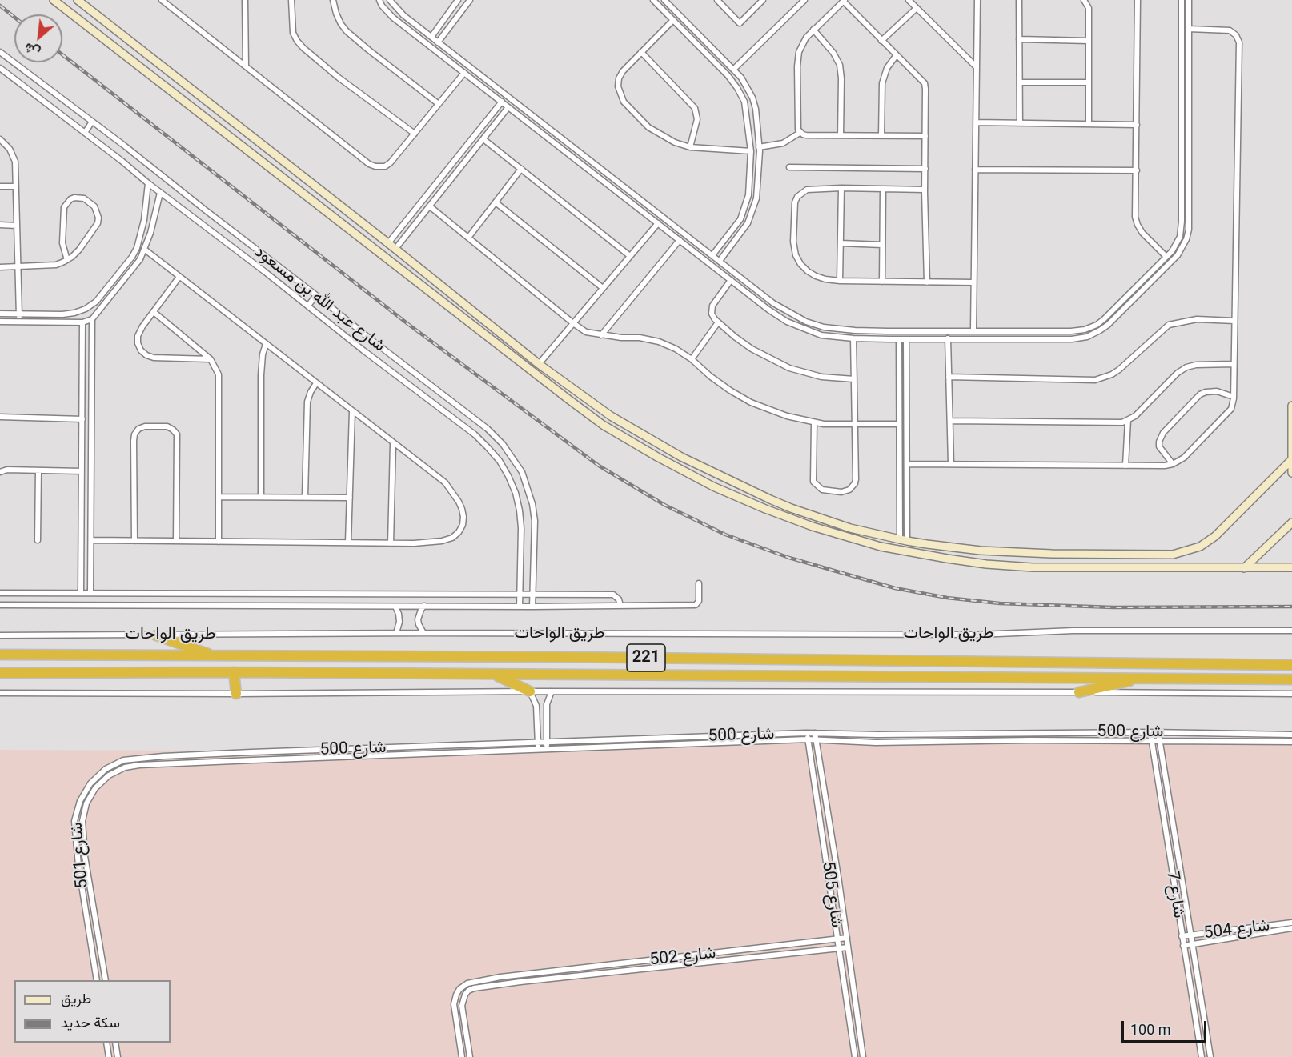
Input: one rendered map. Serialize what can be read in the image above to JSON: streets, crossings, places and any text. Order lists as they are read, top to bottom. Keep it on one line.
{"streets":{"highway":["طريق الواحات","221"],"street":["شارع عبد الله بن مسعود","شارع 500","شارع 501","شارع 505","شارع 7","شارع 504","شارع 502"]},"crossings":[["شارع 500","شارع 501"],["شارع 500","شارع 505"],["شارع 500","شارع 7"],["شارع 505","شارع 502"],["شارع 7","شارع 504"]],"legend":["طريق","سكة حديد"],"scale_bar":"100 m","north":"bottom left"}
